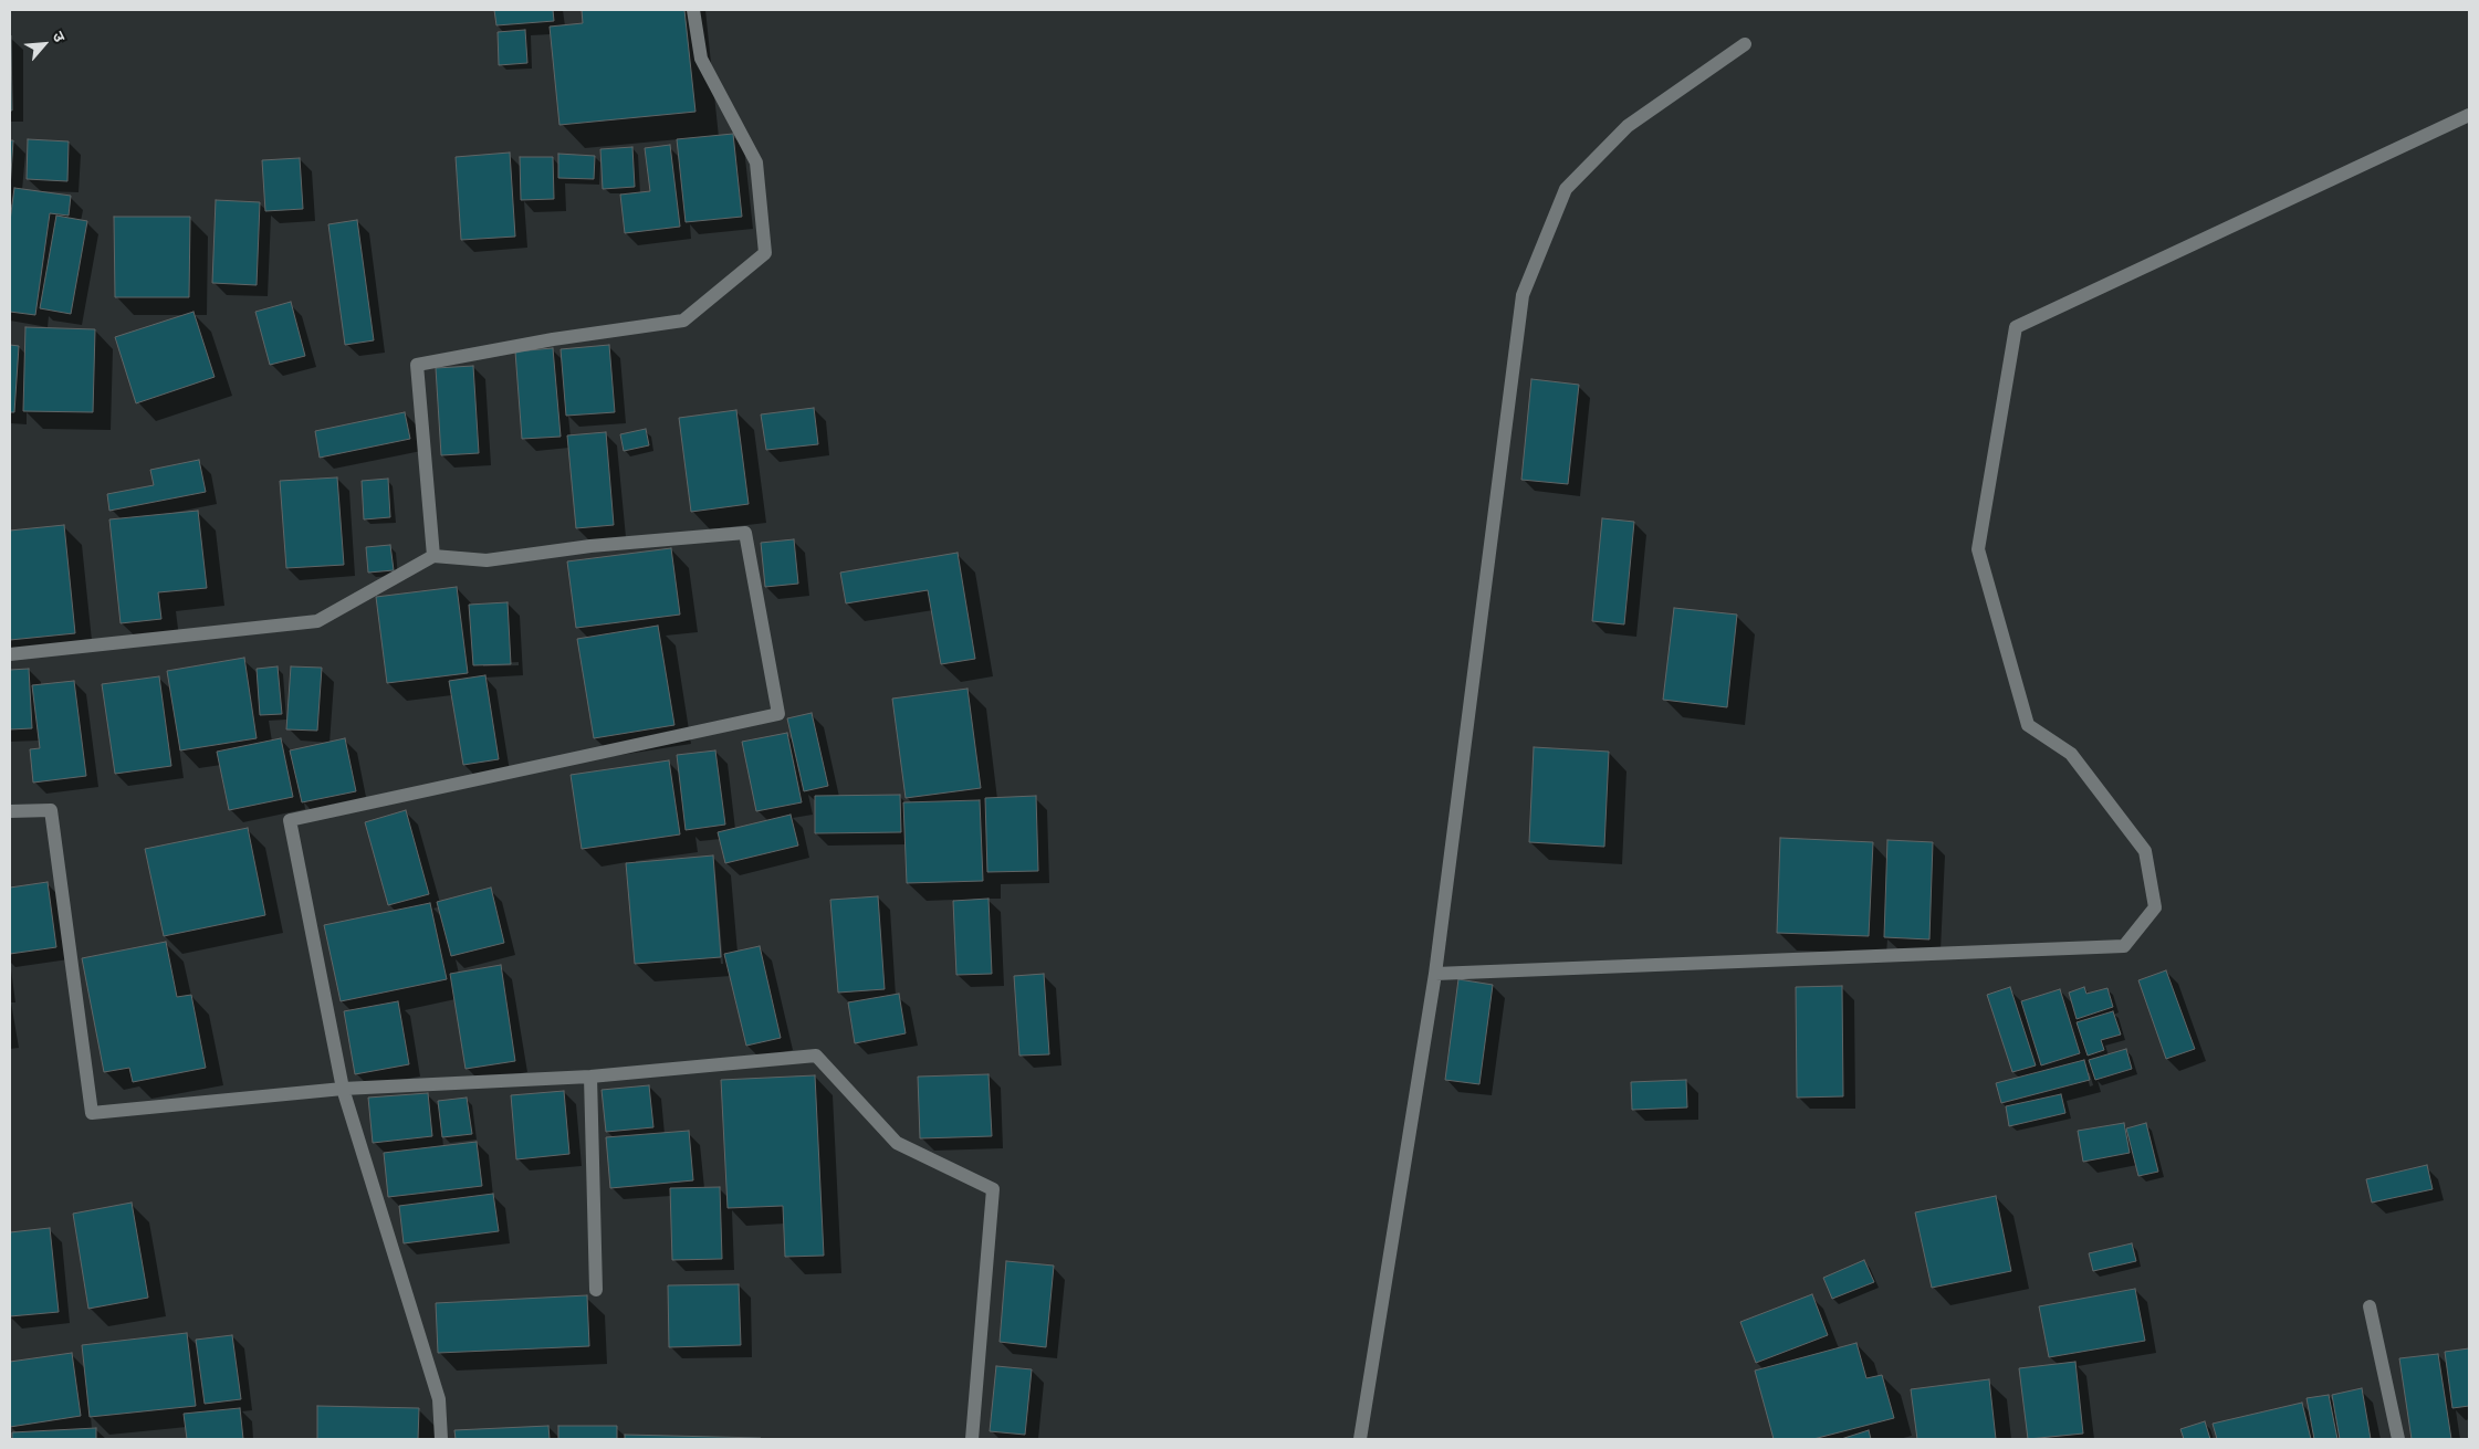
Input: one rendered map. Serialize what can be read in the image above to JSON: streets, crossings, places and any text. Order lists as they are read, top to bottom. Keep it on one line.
{"north":"top right"}
